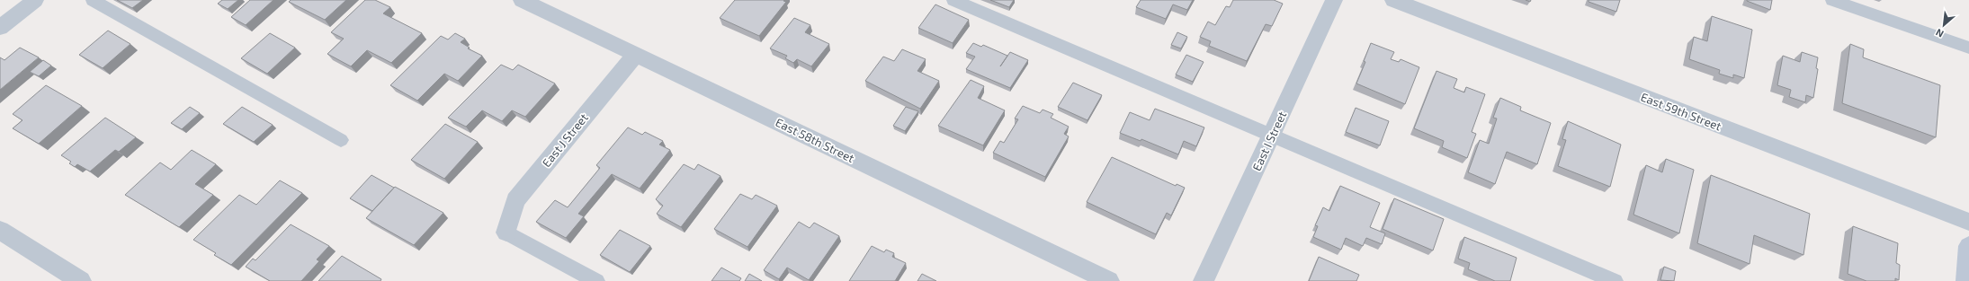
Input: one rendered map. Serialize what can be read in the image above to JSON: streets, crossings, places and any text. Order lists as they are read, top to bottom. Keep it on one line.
{"streets":{"street":["East 59th Street","East J Street","East 58th Street","East I Street"]},"crossings":[["East J Street","East 58th Street"]],"north":"bottom left"}
